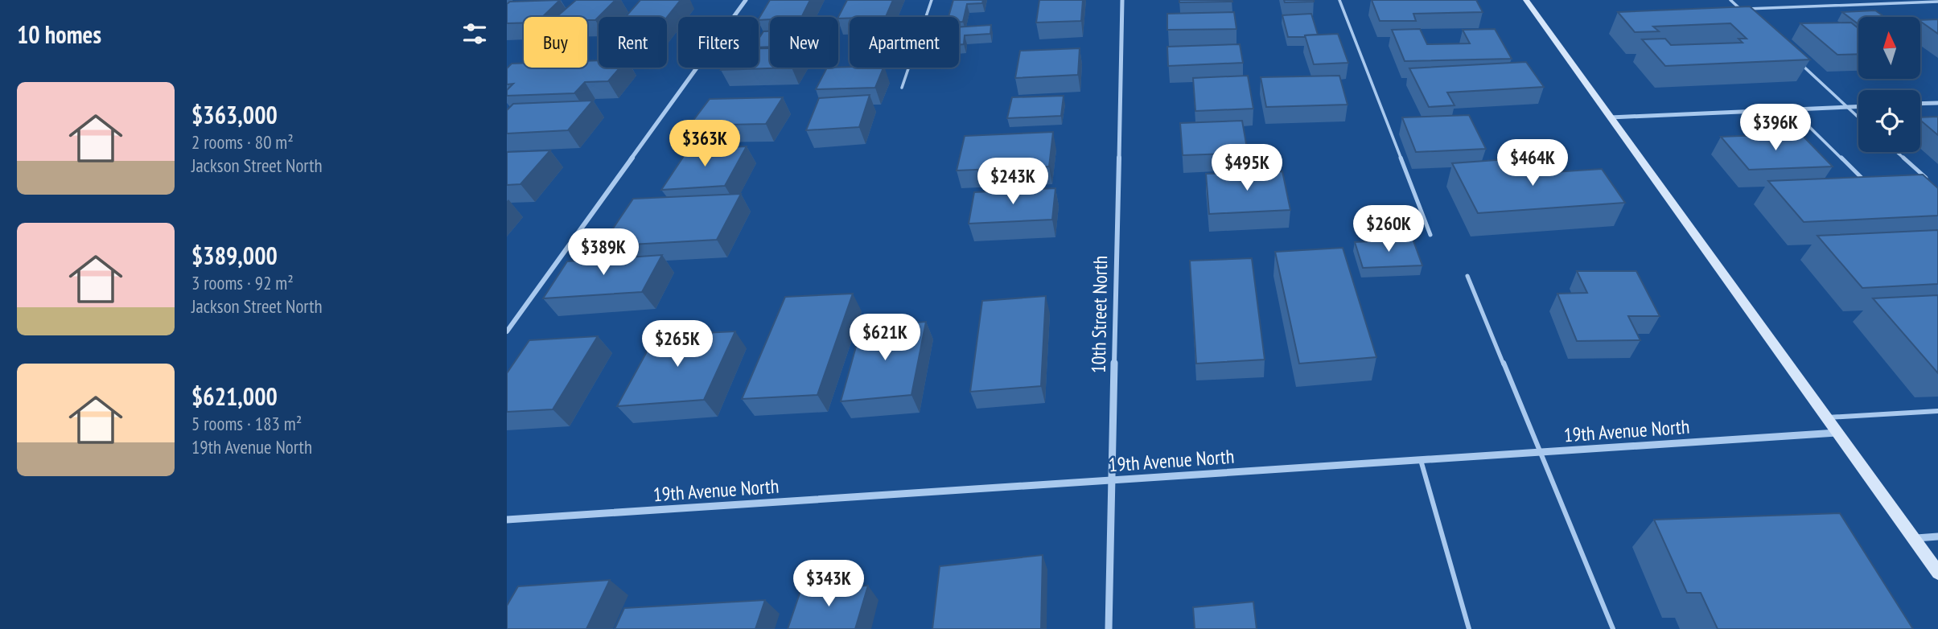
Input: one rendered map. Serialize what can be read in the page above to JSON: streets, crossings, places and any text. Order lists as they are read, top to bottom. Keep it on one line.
{"streets":{"street":["10th Street North","19th Avenue North"]},"crossings":[["10th Street North","19th Avenue North"]],"north":"top","page":{"heading":"10 homes","chip":["Buy","Rent","Filters","New","Apartment"],"list":[{"name":"$363,000","note":"2 rooms · 80 m² · Jackson Street North"},{"name":"$389,000","note":"3 rooms · 92 m² · Jackson Street North"},{"name":"$621,000","note":"5 rooms · 183 m² · 19th Avenue North"}],"price":["$396K","$363K","$464K","$495K","$243K","$260K","$389K","$621K","$265K","$343K"]}}
